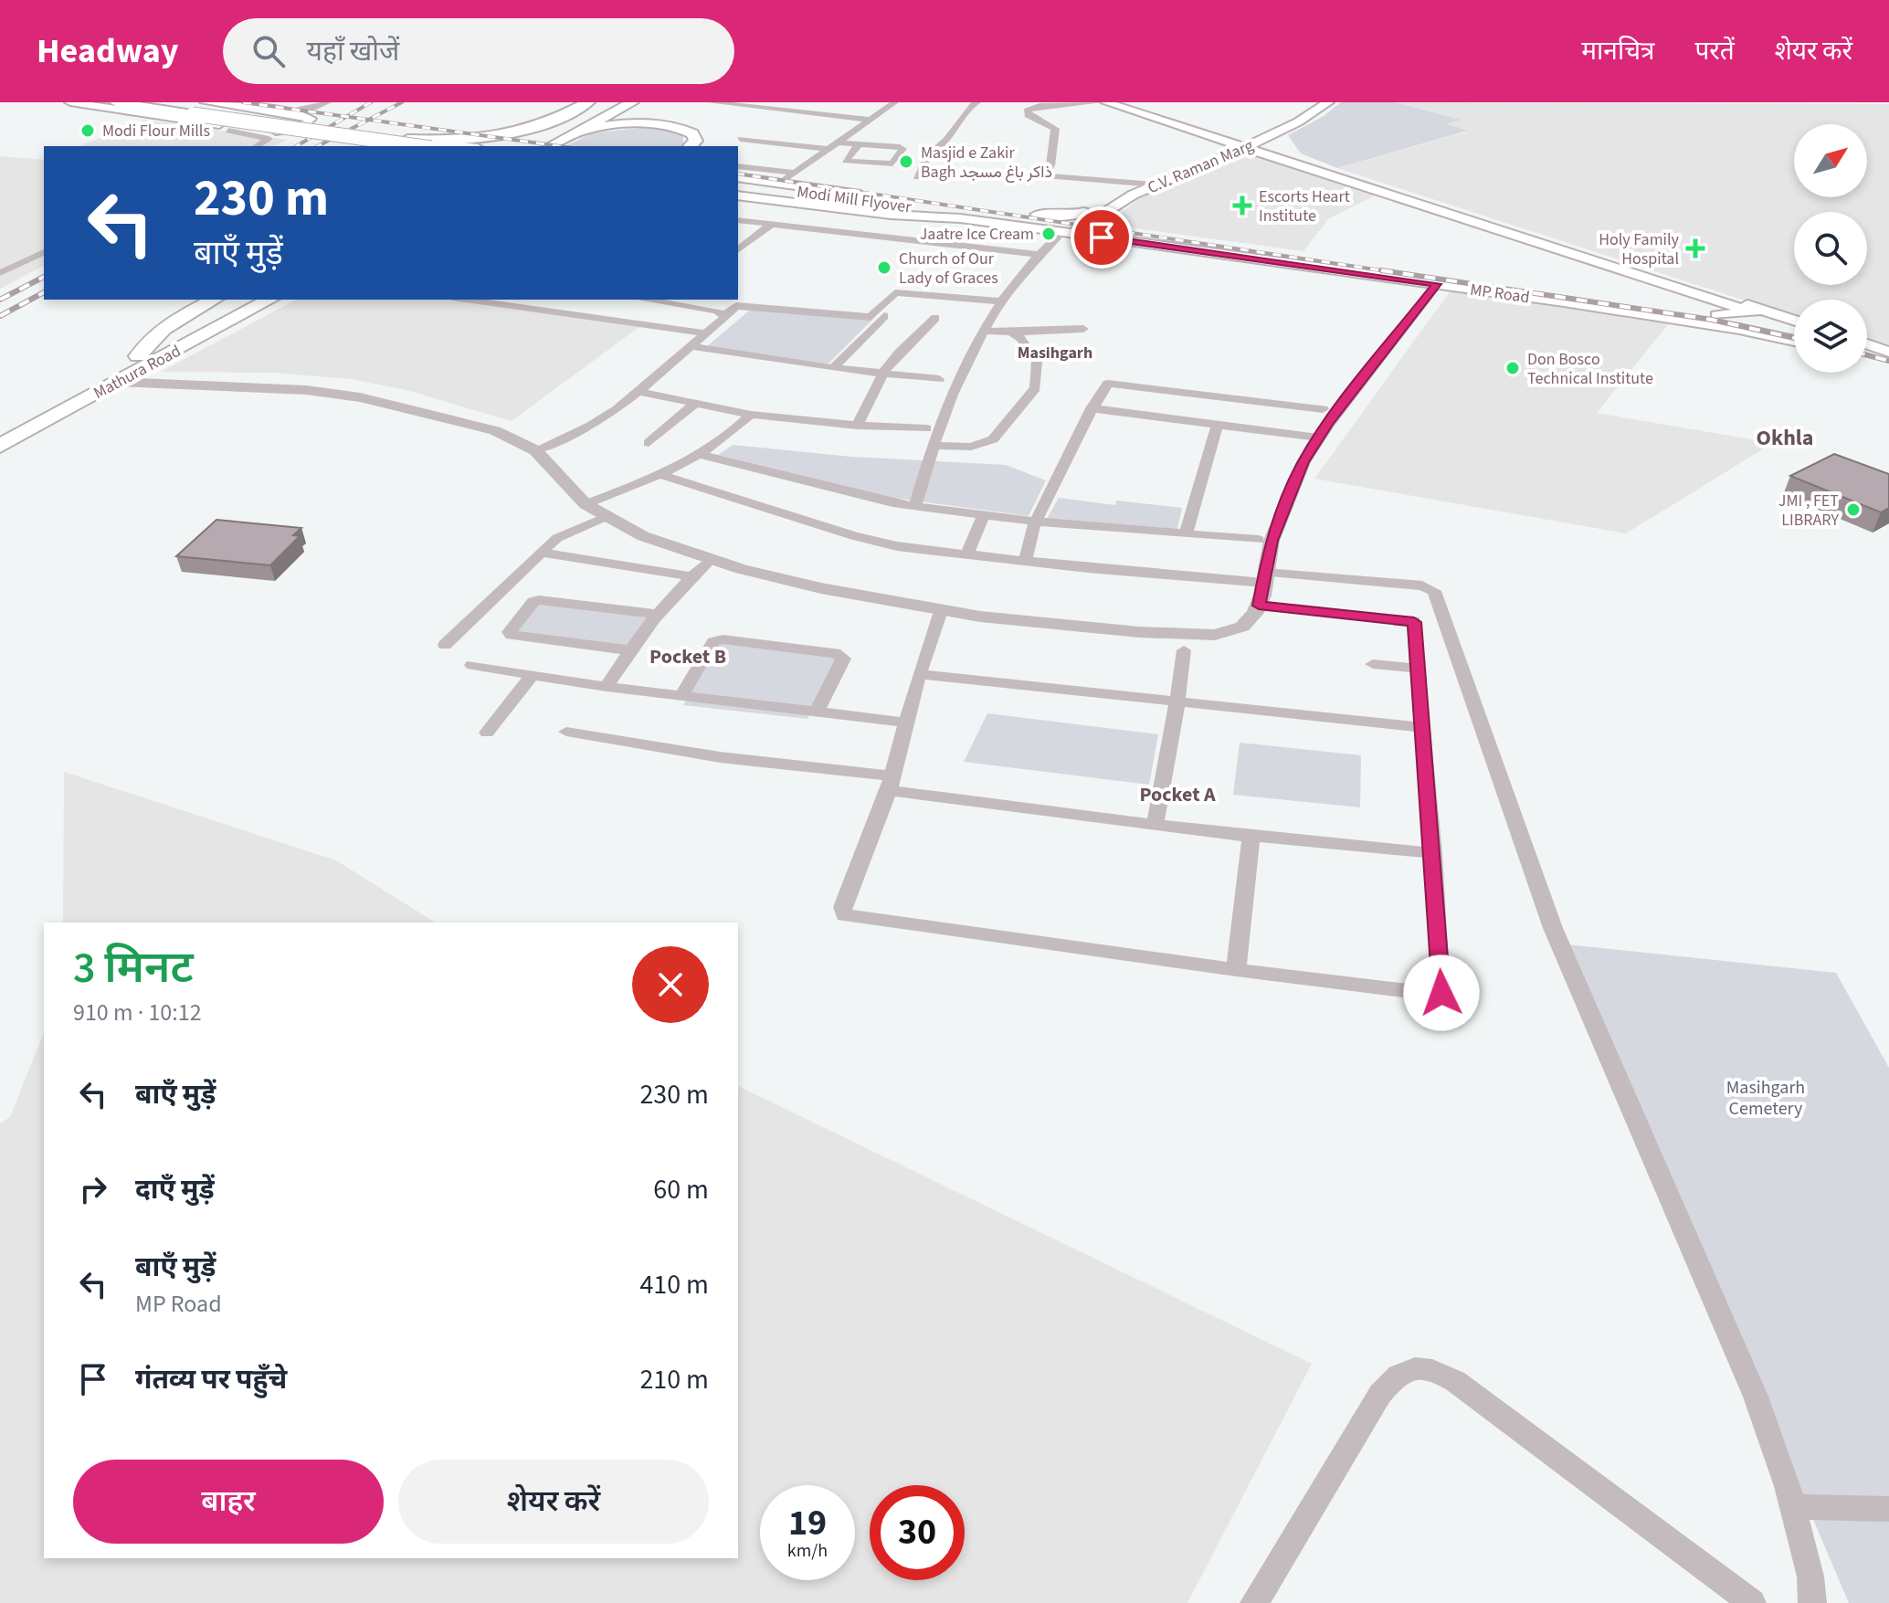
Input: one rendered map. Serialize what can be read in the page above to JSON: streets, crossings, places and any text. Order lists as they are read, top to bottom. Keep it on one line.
{"streets":{"highway":["Mathura Road"],"main road":["C.V. Raman Marg","Modi Mill Flyover","MP Road"]},"crossings":[["C.V. Raman Marg","MP Road"]],"districts":["Masihgarh","Okhla","Pocket B","Pocket A"],"parks":["Masihgarh Cemetery"],"places":{"other":["Modi Flour Mills","Masjid e Zakir Bagh ذاکر باغ مسجد","Jaatre Ice Cream","Church of Our Lady of Graces","Don Bosco Technical Institute","JMI , FET LIBRARY"],"health":["Escorts Heart Institute","Holy Family Hospital"]},"north":"top right","page":{"header":"Headway","search":"यहाँ खोजें","nav":["मानचित्र","परतें","शेयर करें"],"turn":["230 m","बाएँ मुड़ें"],"heading":["3 मिनट","910 m · 10:12"],"list":[{"name":"बाएँ मुड़ें","value":"230 m"},{"name":"दाएँ मुड़ें","value":"60 m"},{"name":"बाएँ मुड़ें","note":"MP Road","value":"410 m"},{"name":"गंतव्य पर पहुँचे","value":"210 m"}],"buttons":["बाहर","शेयर करें"],"speed":"19 km/h","limit":"30"}}
